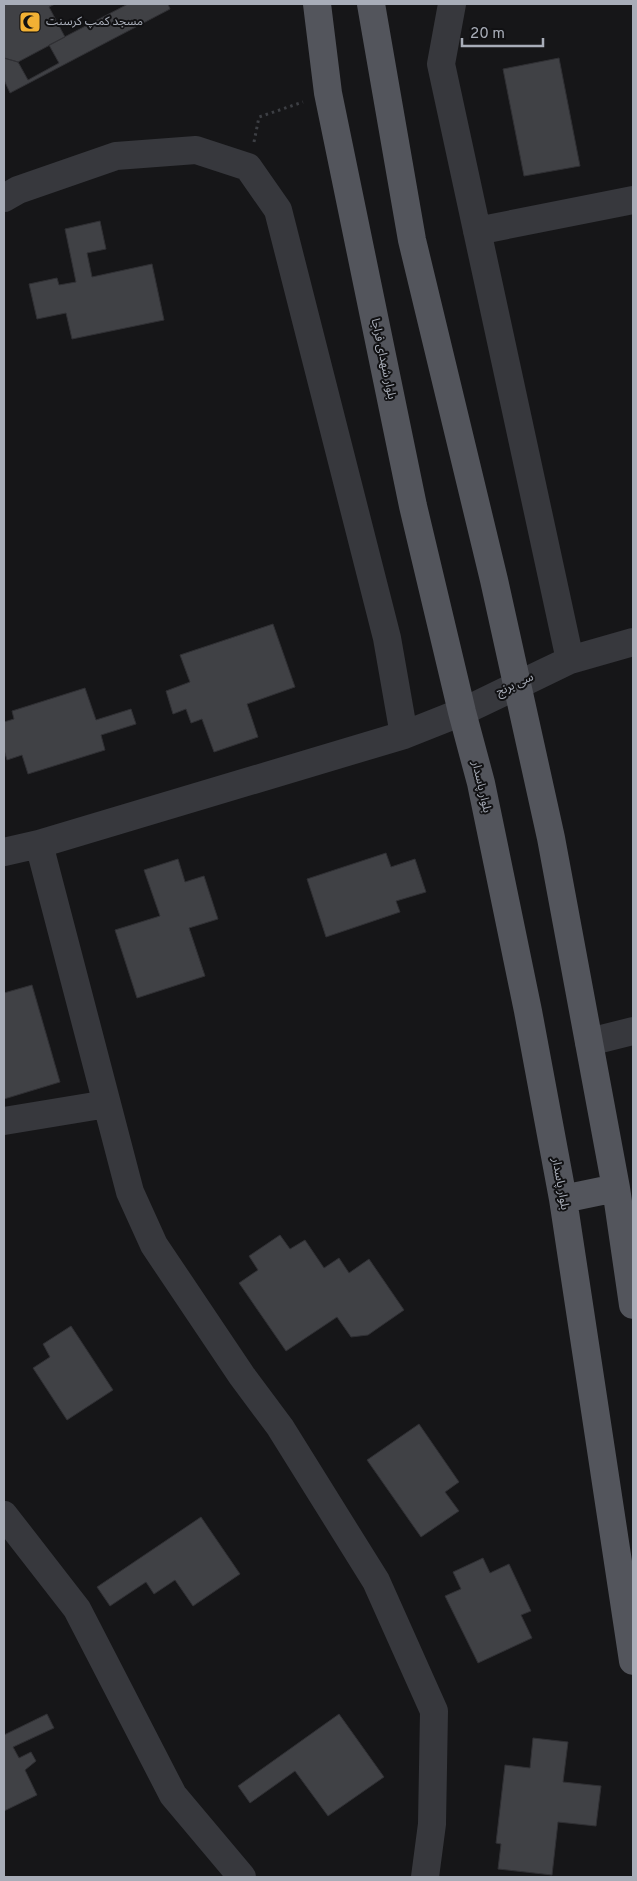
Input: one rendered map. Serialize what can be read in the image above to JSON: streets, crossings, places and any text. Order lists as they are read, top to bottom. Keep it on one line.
{"streets":{"main road":["بلوار شهدای فراجا","بلوار پاسدار"],"street":["سی برنج"]},"crossings":[["بلوار شهدای فراجا","سی برنج"],["بلوار شهدای فراجا","بلوار پاسدار"],["سی برنج","بلوار پاسدار"]],"places":{"mosque":["مسجد کمپ کرسنت"]},"scale_bar":"20 m"}
